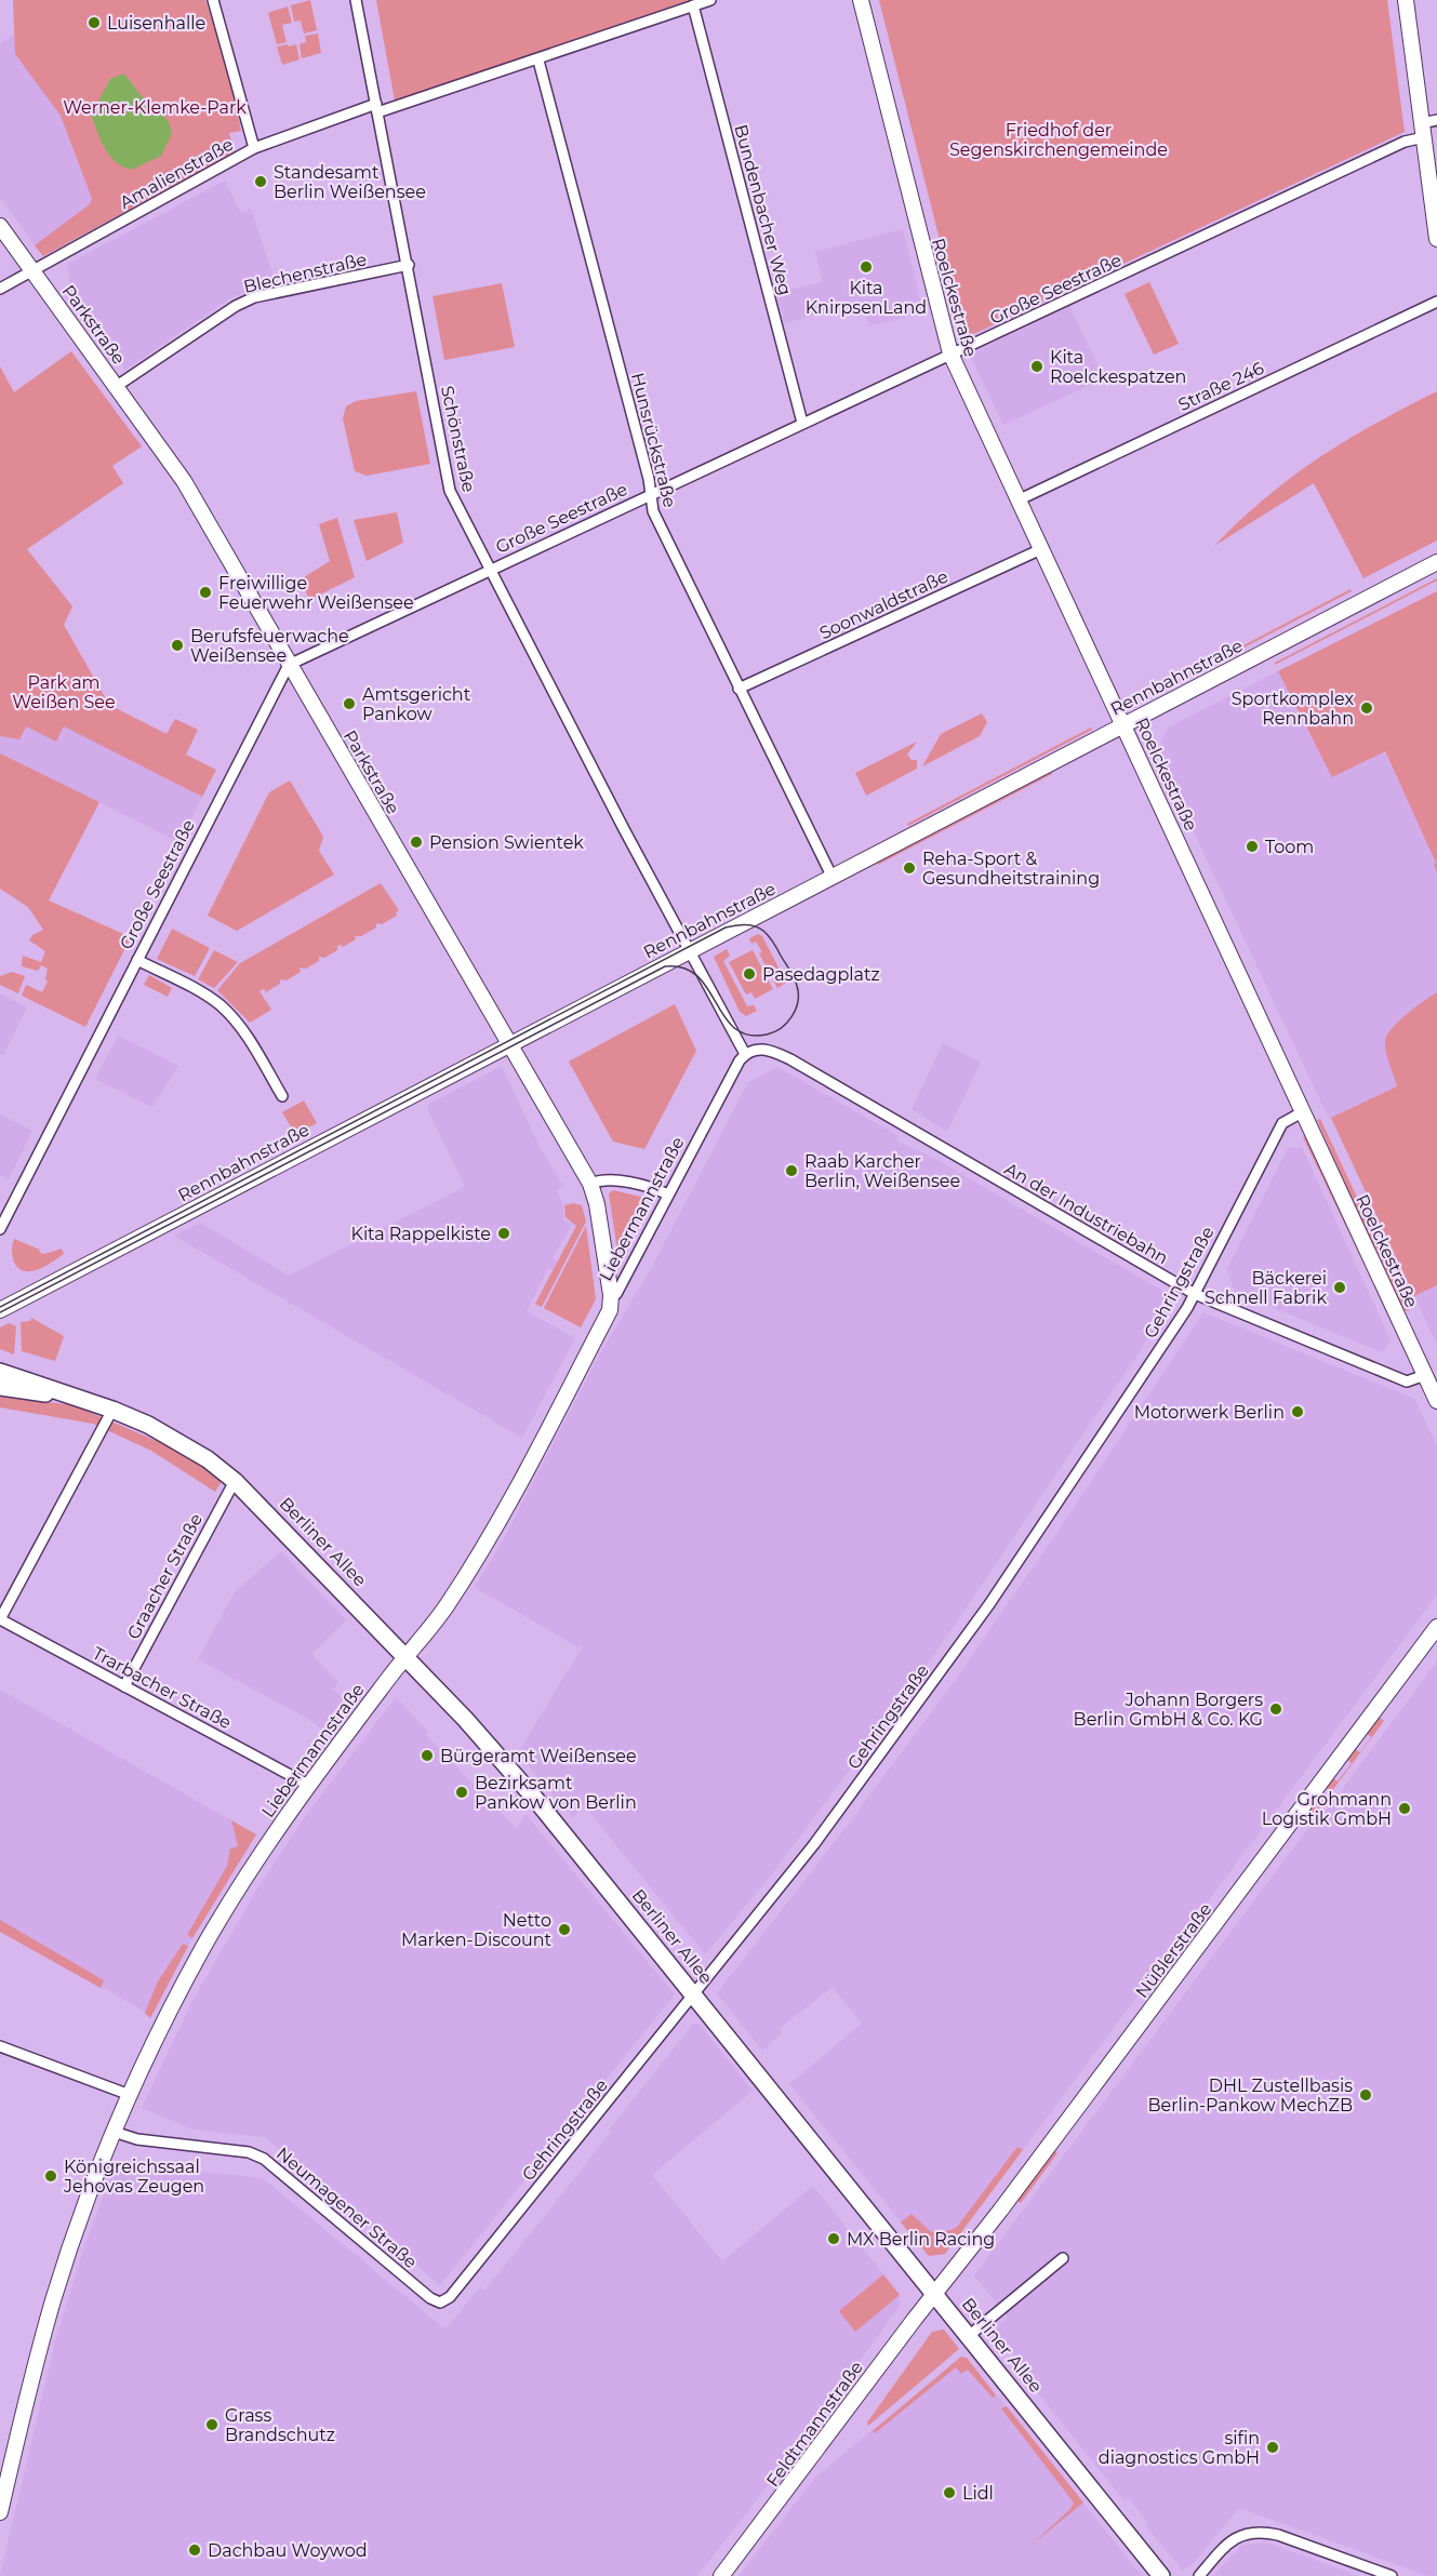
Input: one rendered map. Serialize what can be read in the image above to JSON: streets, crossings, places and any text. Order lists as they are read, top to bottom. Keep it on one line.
{"streets":{"main road":["Berliner Allee"],"street":["Amalienstraße","Bundenbacher Weg","Blechenstraße","Große Seestraße","Roelckestraße","Parkstraße","Straße 246","Schönstraße","Hunsrückstraße","Soonwaldstraße","Rennbahnstraße","Liebermannstraße","An der Industriebahn","Gehringstraße","Graacher Straße","Trarbacher Straße","Nüßlerstraße","Neumagener Straße","Feldtmannstraße"]},"crossings":[["Amalienstraße","Bundenbacher Weg"],["Amalienstraße","Parkstraße"],["Amalienstraße","Schönstraße"],["Amalienstraße","Hunsrückstraße"],["Bundenbacher Weg","Große Seestraße"],["Blechenstraße","Parkstraße"],["Blechenstraße","Schönstraße"],["Große Seestraße","Roelckestraße"],["Große Seestraße","Parkstraße"],["Große Seestraße","Schönstraße"],["Große Seestraße","Hunsrückstraße"],["Roelckestraße","Straße 246"],["Roelckestraße","Soonwaldstraße"],["Roelckestraße","Rennbahnstraße"],["Roelckestraße","An der Industriebahn"],["Roelckestraße","Gehringstraße"],["Parkstraße","Rennbahnstraße"],["Parkstraße","Liebermannstraße"],["Schönstraße","Rennbahnstraße"],["Hunsrückstraße","Soonwaldstraße"],["Hunsrückstraße","Rennbahnstraße"],["Liebermannstraße","An der Industriebahn"],["Liebermannstraße","Berliner Allee"],["Liebermannstraße","Trarbacher Straße"],["Liebermannstraße","Neumagener Straße"],["An der Industriebahn","Gehringstraße"],["Gehringstraße","Berliner Allee"],["Gehringstraße","Neumagener Straße"],["Berliner Allee","Graacher Straße"],["Berliner Allee","Nüßlerstraße"],["Berliner Allee","Feldtmannstraße"],["Graacher Straße","Trarbacher Straße"],["Nüßlerstraße","Feldtmannstraße"]],"parks":["Werner-Klemke-Park","Friedhof der Segenskirchengemeinde","Park am Weißen See"],"places":["Luisenhalle","Standesamt Berlin Weißensee","Kita KnirpsenLand","Kita Roelckespatzen","Freiwillige Feuerwehr Weißensee","Berufsfeuerwache Weißensee","Amtsgericht Pankow","Sportkomplex Rennbahn","Pension Swientek","Toom","Reha-Sport & Gesundheitstraining","Pasedagplatz","Raab Karcher Berlin, Weißensee","Kita Rappelkiste","Bäckerei Schnell Fabrik","Motorwerk Berlin","Johann Borgers Berlin GmbH & Co. KG","Bürgeramt Weißensee","Bezirksamt Pankow von Berlin","Grohmann Logistik GmbH","Netto Marken-Discount","DHL Zustellbasis Berlin-Pankow MechZB","Königreichssaal Jehovas Zeugen","MX Berlin Racing","Grass Brandschutz","sifin diagnostics GmbH","Lidl","Dachbau Woywod"]}
